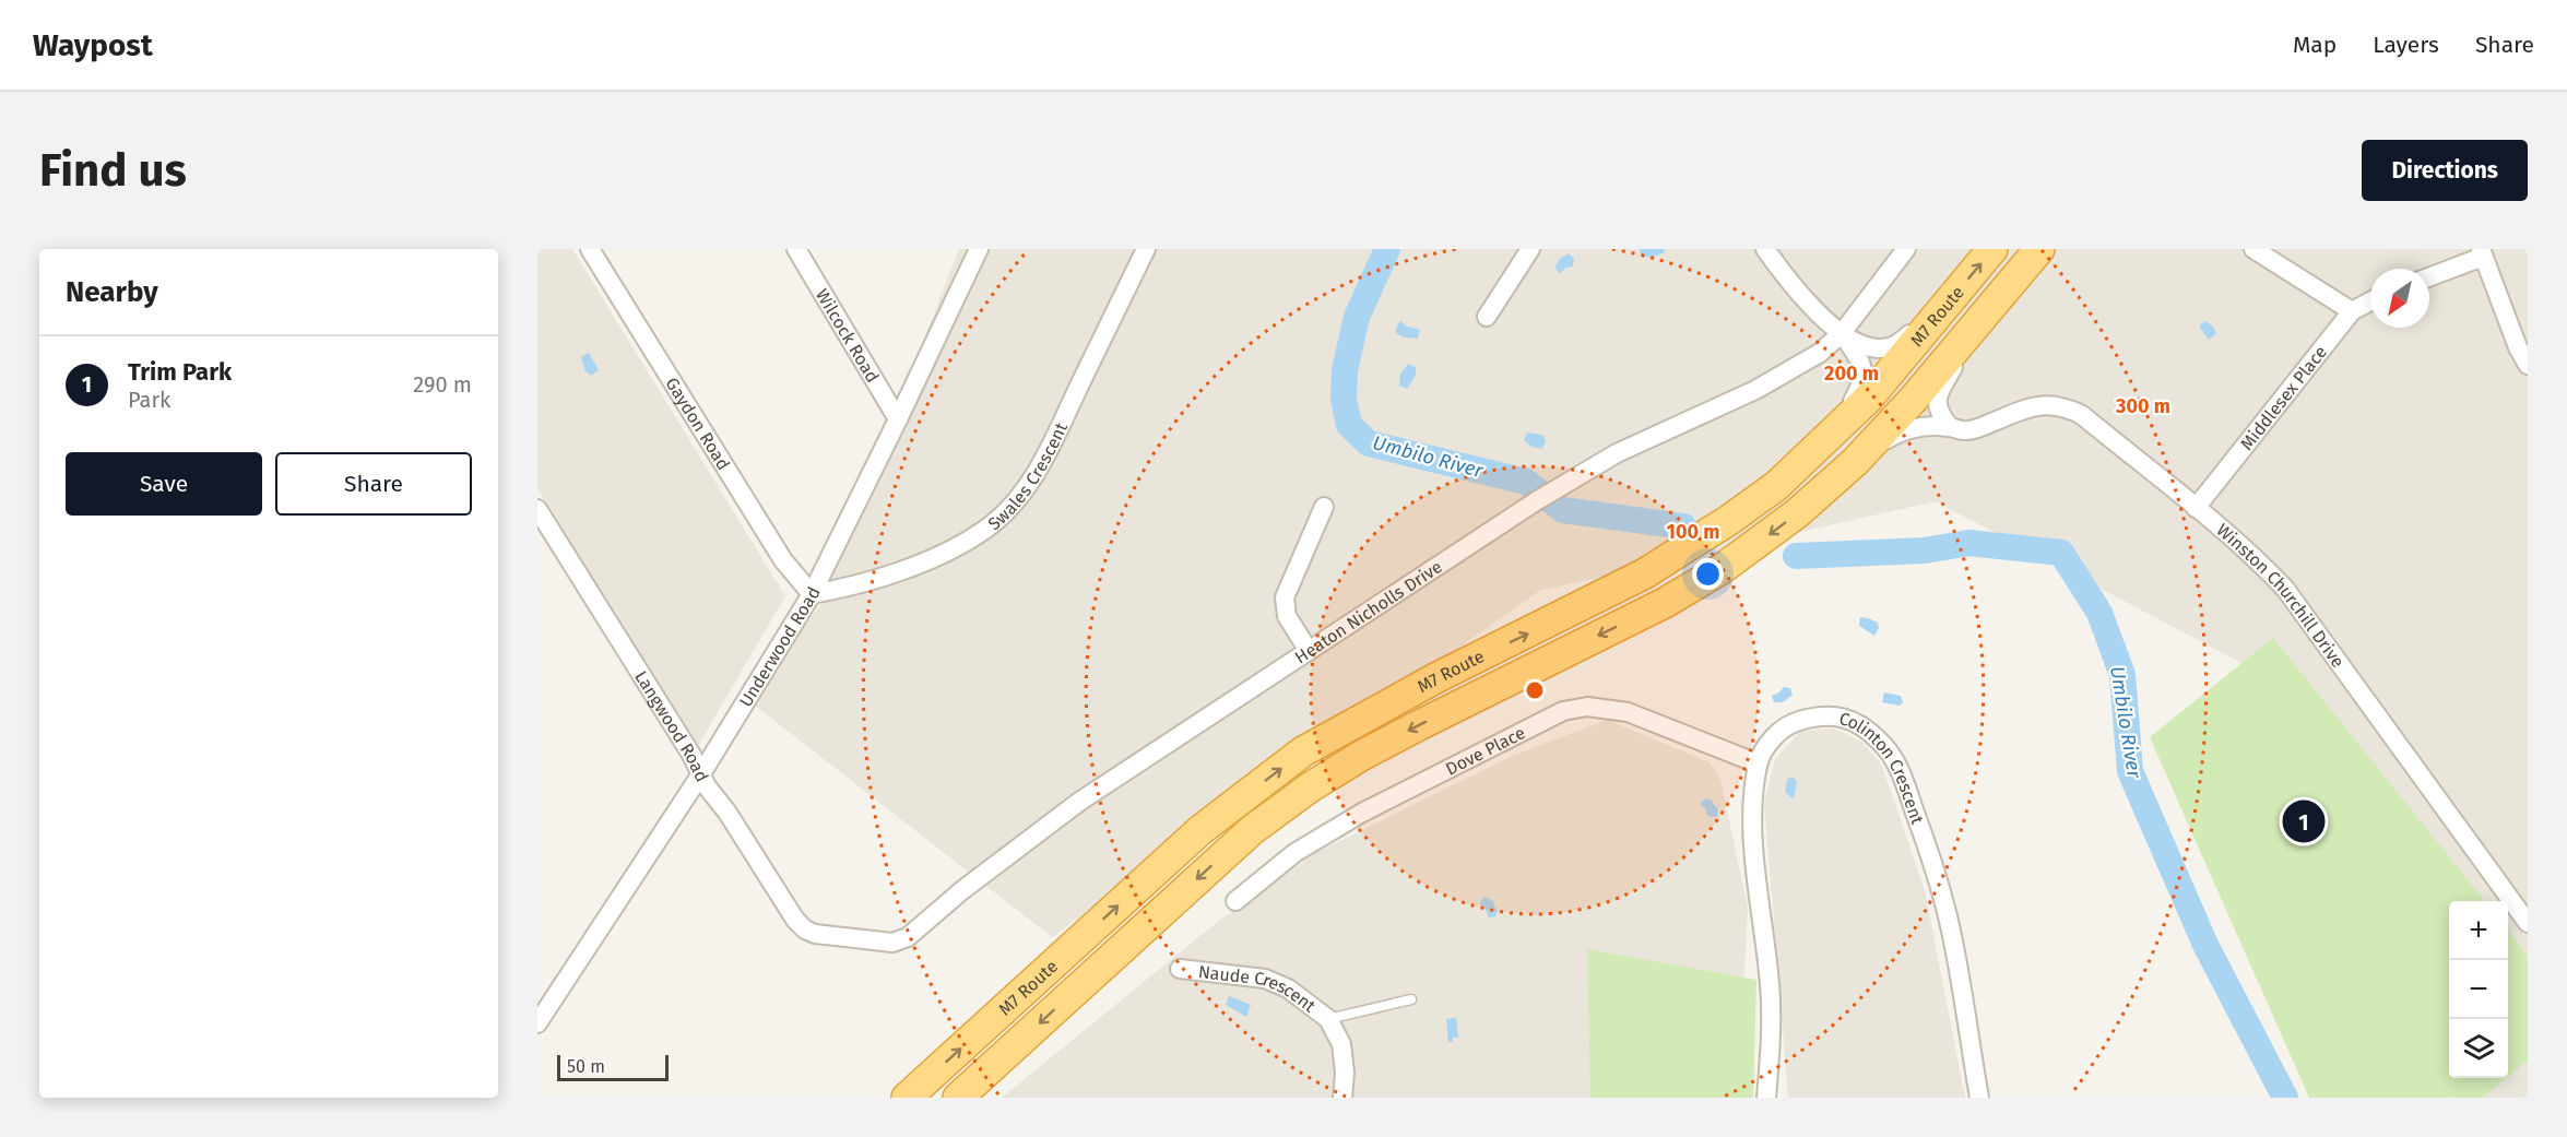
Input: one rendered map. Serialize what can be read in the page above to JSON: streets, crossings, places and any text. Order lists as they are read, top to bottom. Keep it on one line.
{"streets":{"highway":["M7 Route"],"street":["Wilcock Road","Middlesex Place","Gaydon Road","Swales Crescent","Winston Churchill Drive","Heaton Nicholls Drive","Underwood Road","Langwood Road","Dove Place","Colinton Crescent","Naude Crescent"]},"crossings":[["M7 Route","Winston Churchill Drive"],["Wilcock Road","Underwood Road"],["Middlesex Place","Winston Churchill Drive"],["Gaydon Road","Swales Crescent"],["Gaydon Road","Underwood Road"],["Swales Crescent","Underwood Road"],["Heaton Nicholls Drive","Langwood Road"],["Underwood Road","Langwood Road"],["Dove Place","Colinton Crescent"]],"water":["Umbilo River"],"scale_bar":"50 m","north":"bottom left","page":{"header":"Waypost","nav":["Map","Layers","Share"],"buttons":["Directions",["Save","Share"]],"title":"Find us","heading":"Nearby","list":[{"mark":"1","name":"Trim Park","note":"Park","value":"290 m"}],"pins":"1","map_buttons":["+","−"],"scale":"50 m"},"rings":["200 m","300 m","100 m"]}
